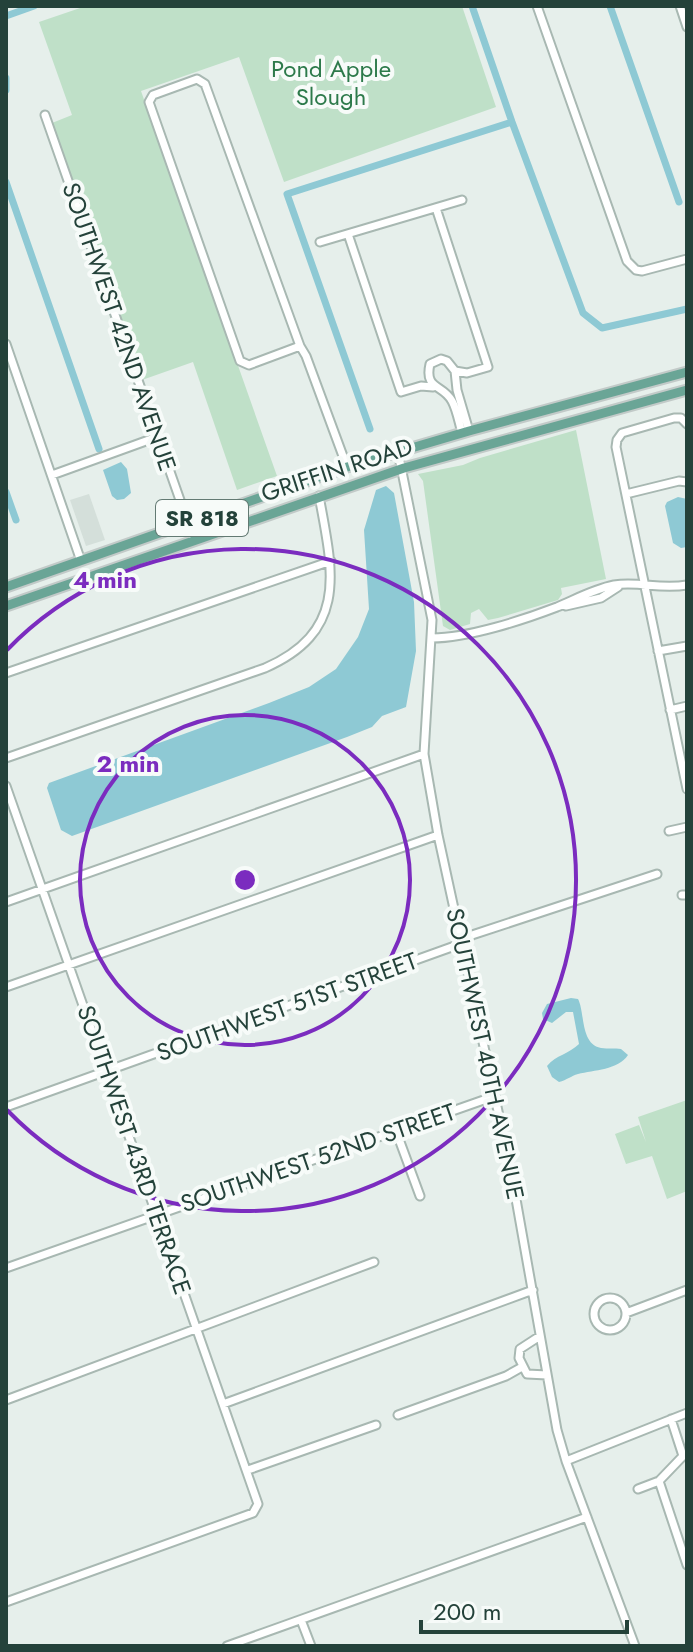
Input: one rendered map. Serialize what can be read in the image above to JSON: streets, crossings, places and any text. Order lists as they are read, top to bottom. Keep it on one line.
{"streets":{"main road":["GRIFFIN ROAD","SR 818"],"street":["SOUTHWEST 42ND AVENUE","SOUTHWEST 51ST STREET","SOUTHWEST 40TH AVENUE","SOUTHWEST 43RD TERRACE","SOUTHWEST 52ND STREET"]},"crossings":[["SOUTHWEST 42ND AVENUE","GRIFFIN ROAD"],["GRIFFIN ROAD","SOUTHWEST 40TH AVENUE"],["SOUTHWEST 51ST STREET","SOUTHWEST 40TH AVENUE"],["SOUTHWEST 51ST STREET","SOUTHWEST 43RD TERRACE"],["SOUTHWEST 40TH AVENUE","SOUTHWEST 52ND STREET"],["SOUTHWEST 43RD TERRACE","SOUTHWEST 52ND STREET"]],"parks":["Pond Apple Slough"],"scale_bar":"200 m","rings":["4 min","2 min"]}
